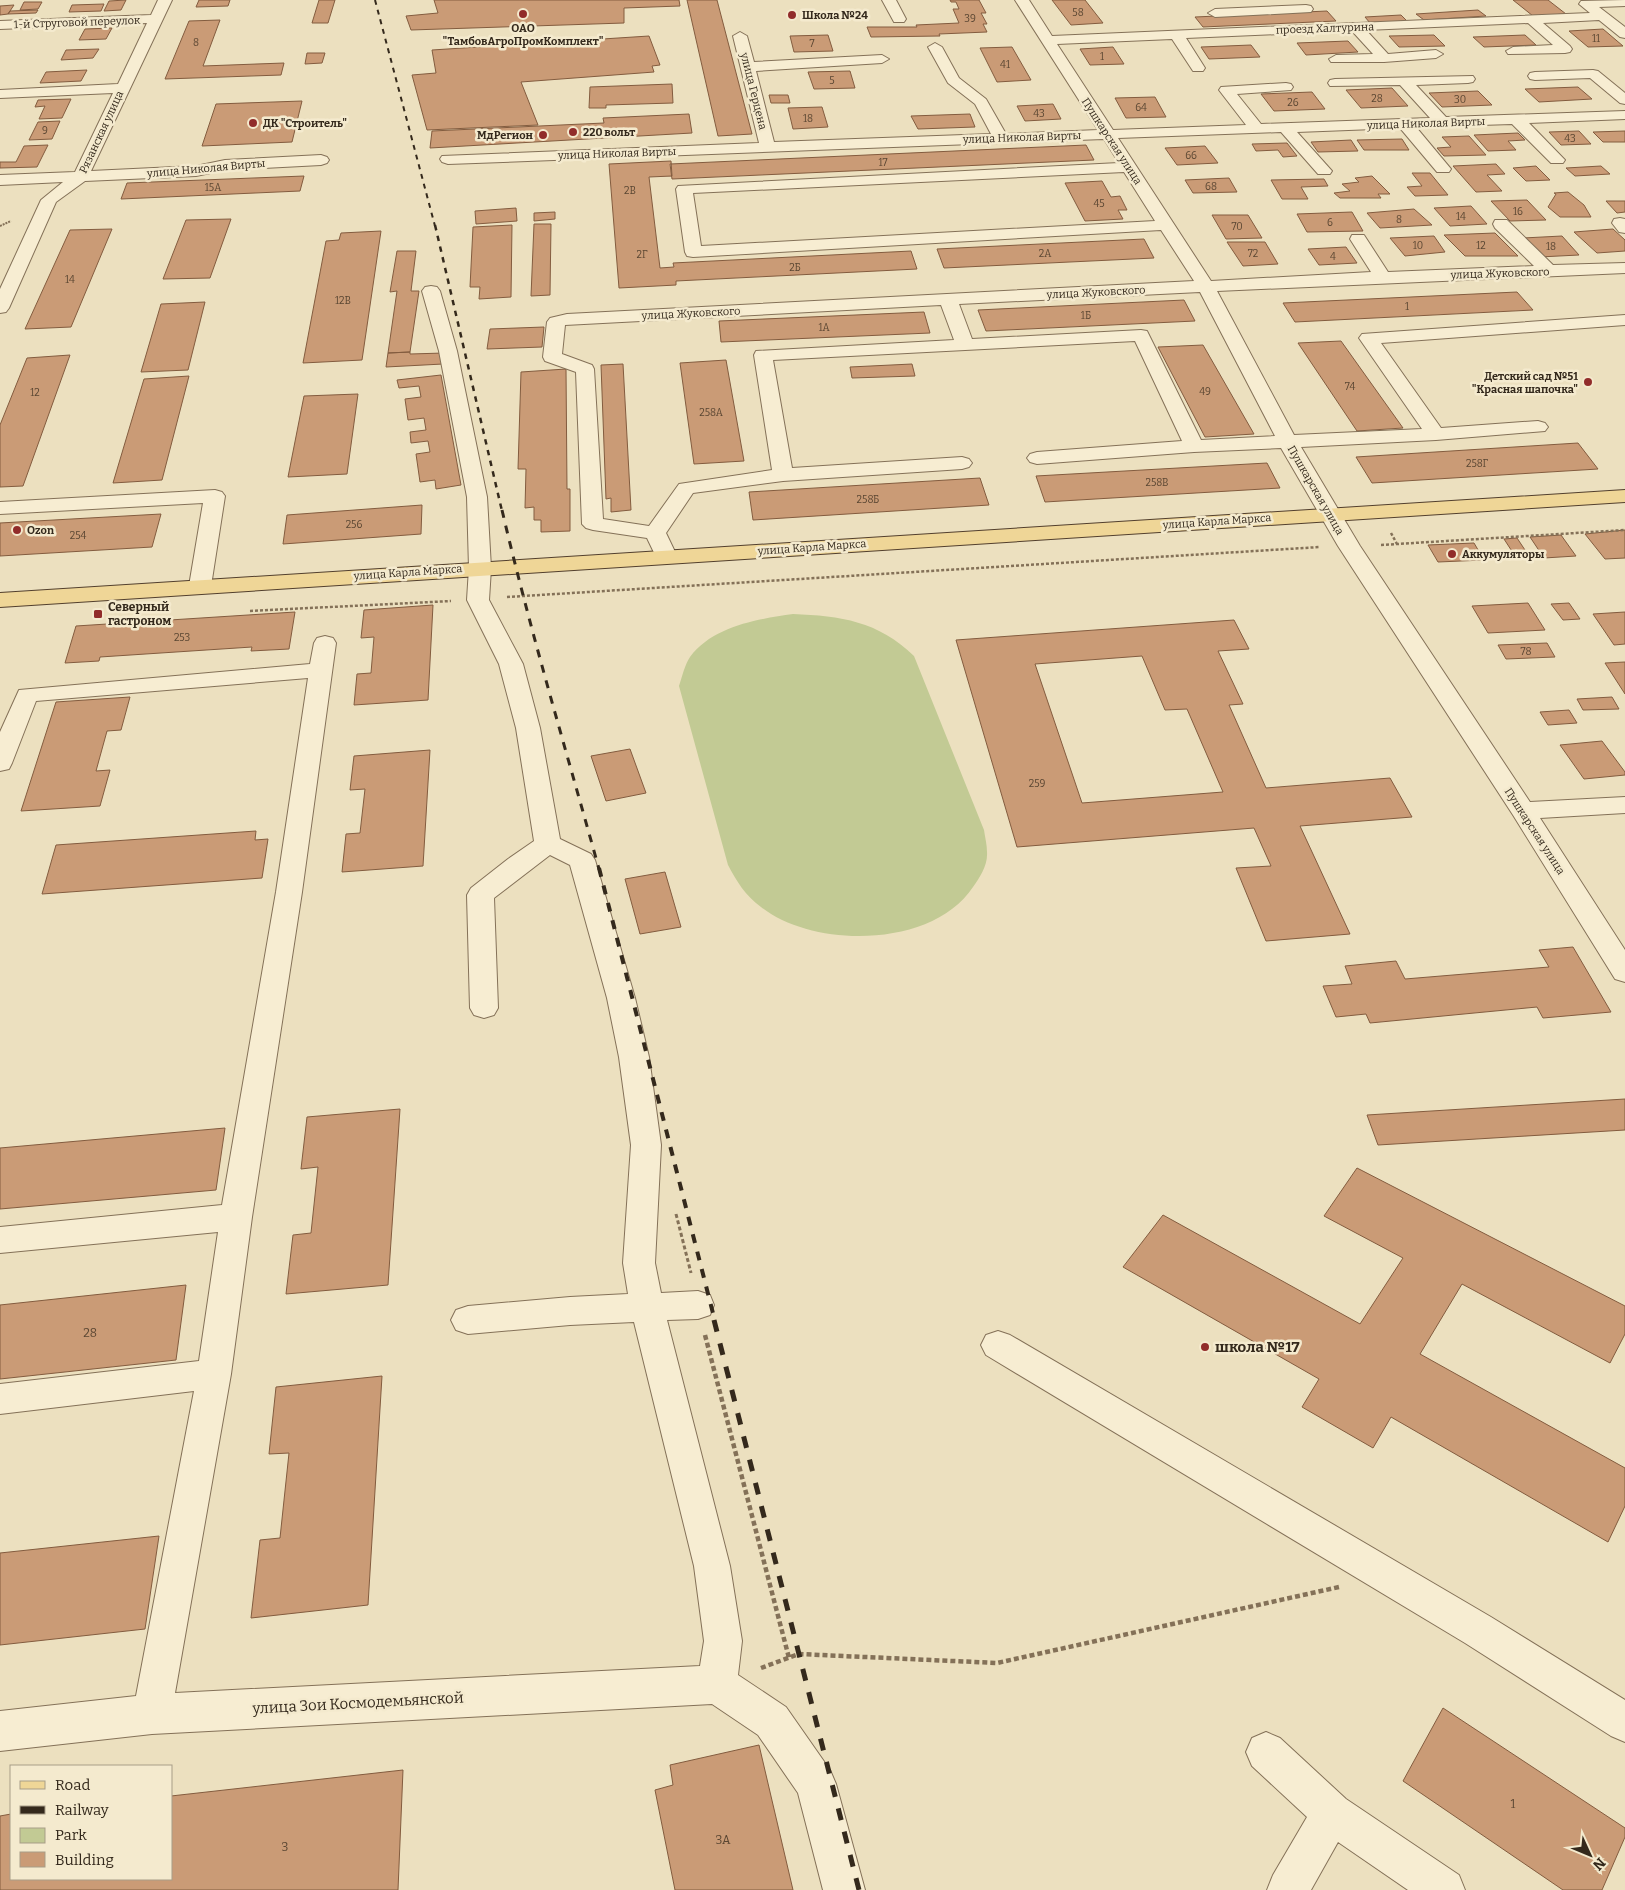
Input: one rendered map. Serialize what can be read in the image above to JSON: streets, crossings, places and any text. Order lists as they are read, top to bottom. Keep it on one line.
{"streets":{"main road":["улица Карла Маркса"],"street":["1-й Струговой переулок","проезд Халтурина","улица Герцена","улица Николая Вирты","Рязанская улица","Пушкарская улица","улица Жуковского","улица Зои Космодемьянской"]},"crossings":[["1-й Струговой переулок","Рязанская улица"],["проезд Халтурина","Пушкарская улица"],["улица Герцена","улица Николая Вирты"],["улица Николая Вирты","Рязанская улица"],["улица Николая Вирты","Пушкарская улица"],["Пушкарская улица","улица Жуковского"],["Пушкарская улица","улица Карла Маркса"]],"places":{"other":["ОАО \"ТамбовАгроПромКомплект\"","Школа №24","ДК \"Строитель\"","220 вольт","МдРегион","Детский сад №51 \"Красная шапочка\"","Ozon","Аккумуляторы","школа №17"],"transit":["Северный гастроном"]},"house_numbers":["58","39","11","8","7","1","41","5","28","30","26","64","43","18","9","43","66","17","68","15А","2В","45","16","14","8","6","70","10","12","18","2А","72","2Г","4","2Б","14","12В","1","1Б","1А","74","49","12","258А","258Г","258В","258Б","256","254","253","78","259","28","1","3А","3"],"legend":["Road","Railway","Park","Building"],"north":"bottom right"}
